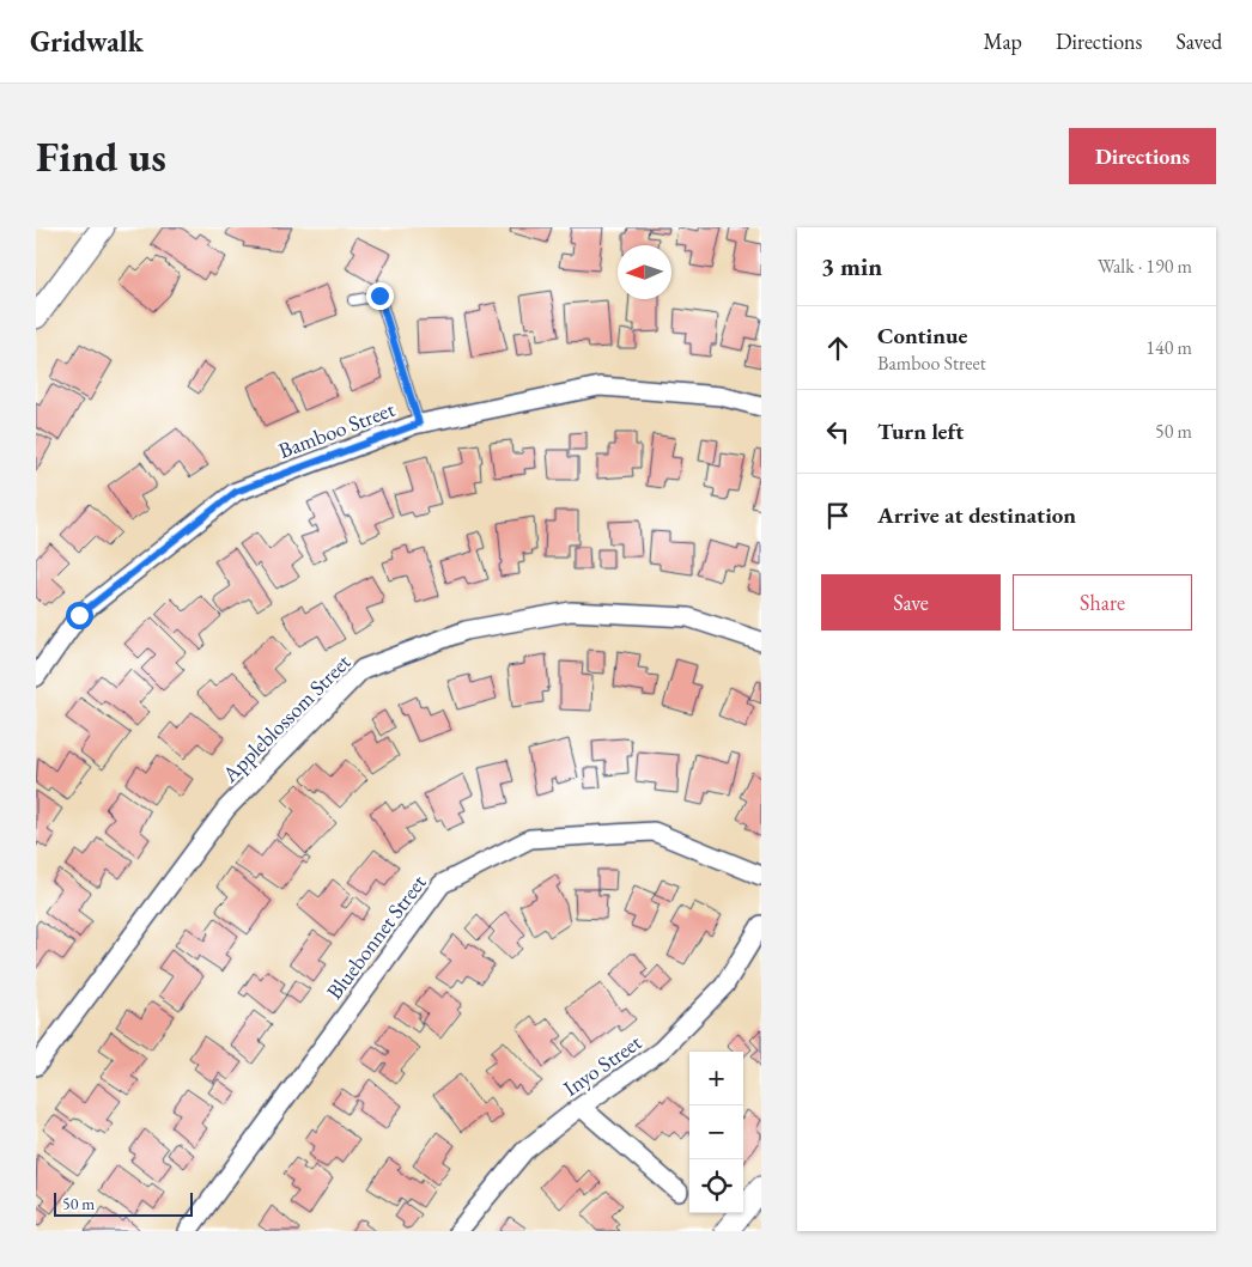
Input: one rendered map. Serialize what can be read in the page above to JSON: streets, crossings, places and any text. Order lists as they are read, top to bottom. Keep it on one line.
{"streets":{"street":["Bamboo Street","Appleblossom Street","Bluebonnet Street","Inyo Street"]},"scale_bar":"50 m","north":"left","page":{"header":"Gridwalk","nav":["Map","Directions","Saved"],"buttons":["Directions",["Save","Share"]],"title":"Find us","heading":["3 min","Walk · 190 m"],"list":[["Continue","Bamboo Street","140 m"],["Turn left","50 m"],"Arrive at destination"],"map_buttons":["+","−"],"scale":"50 m"}}
